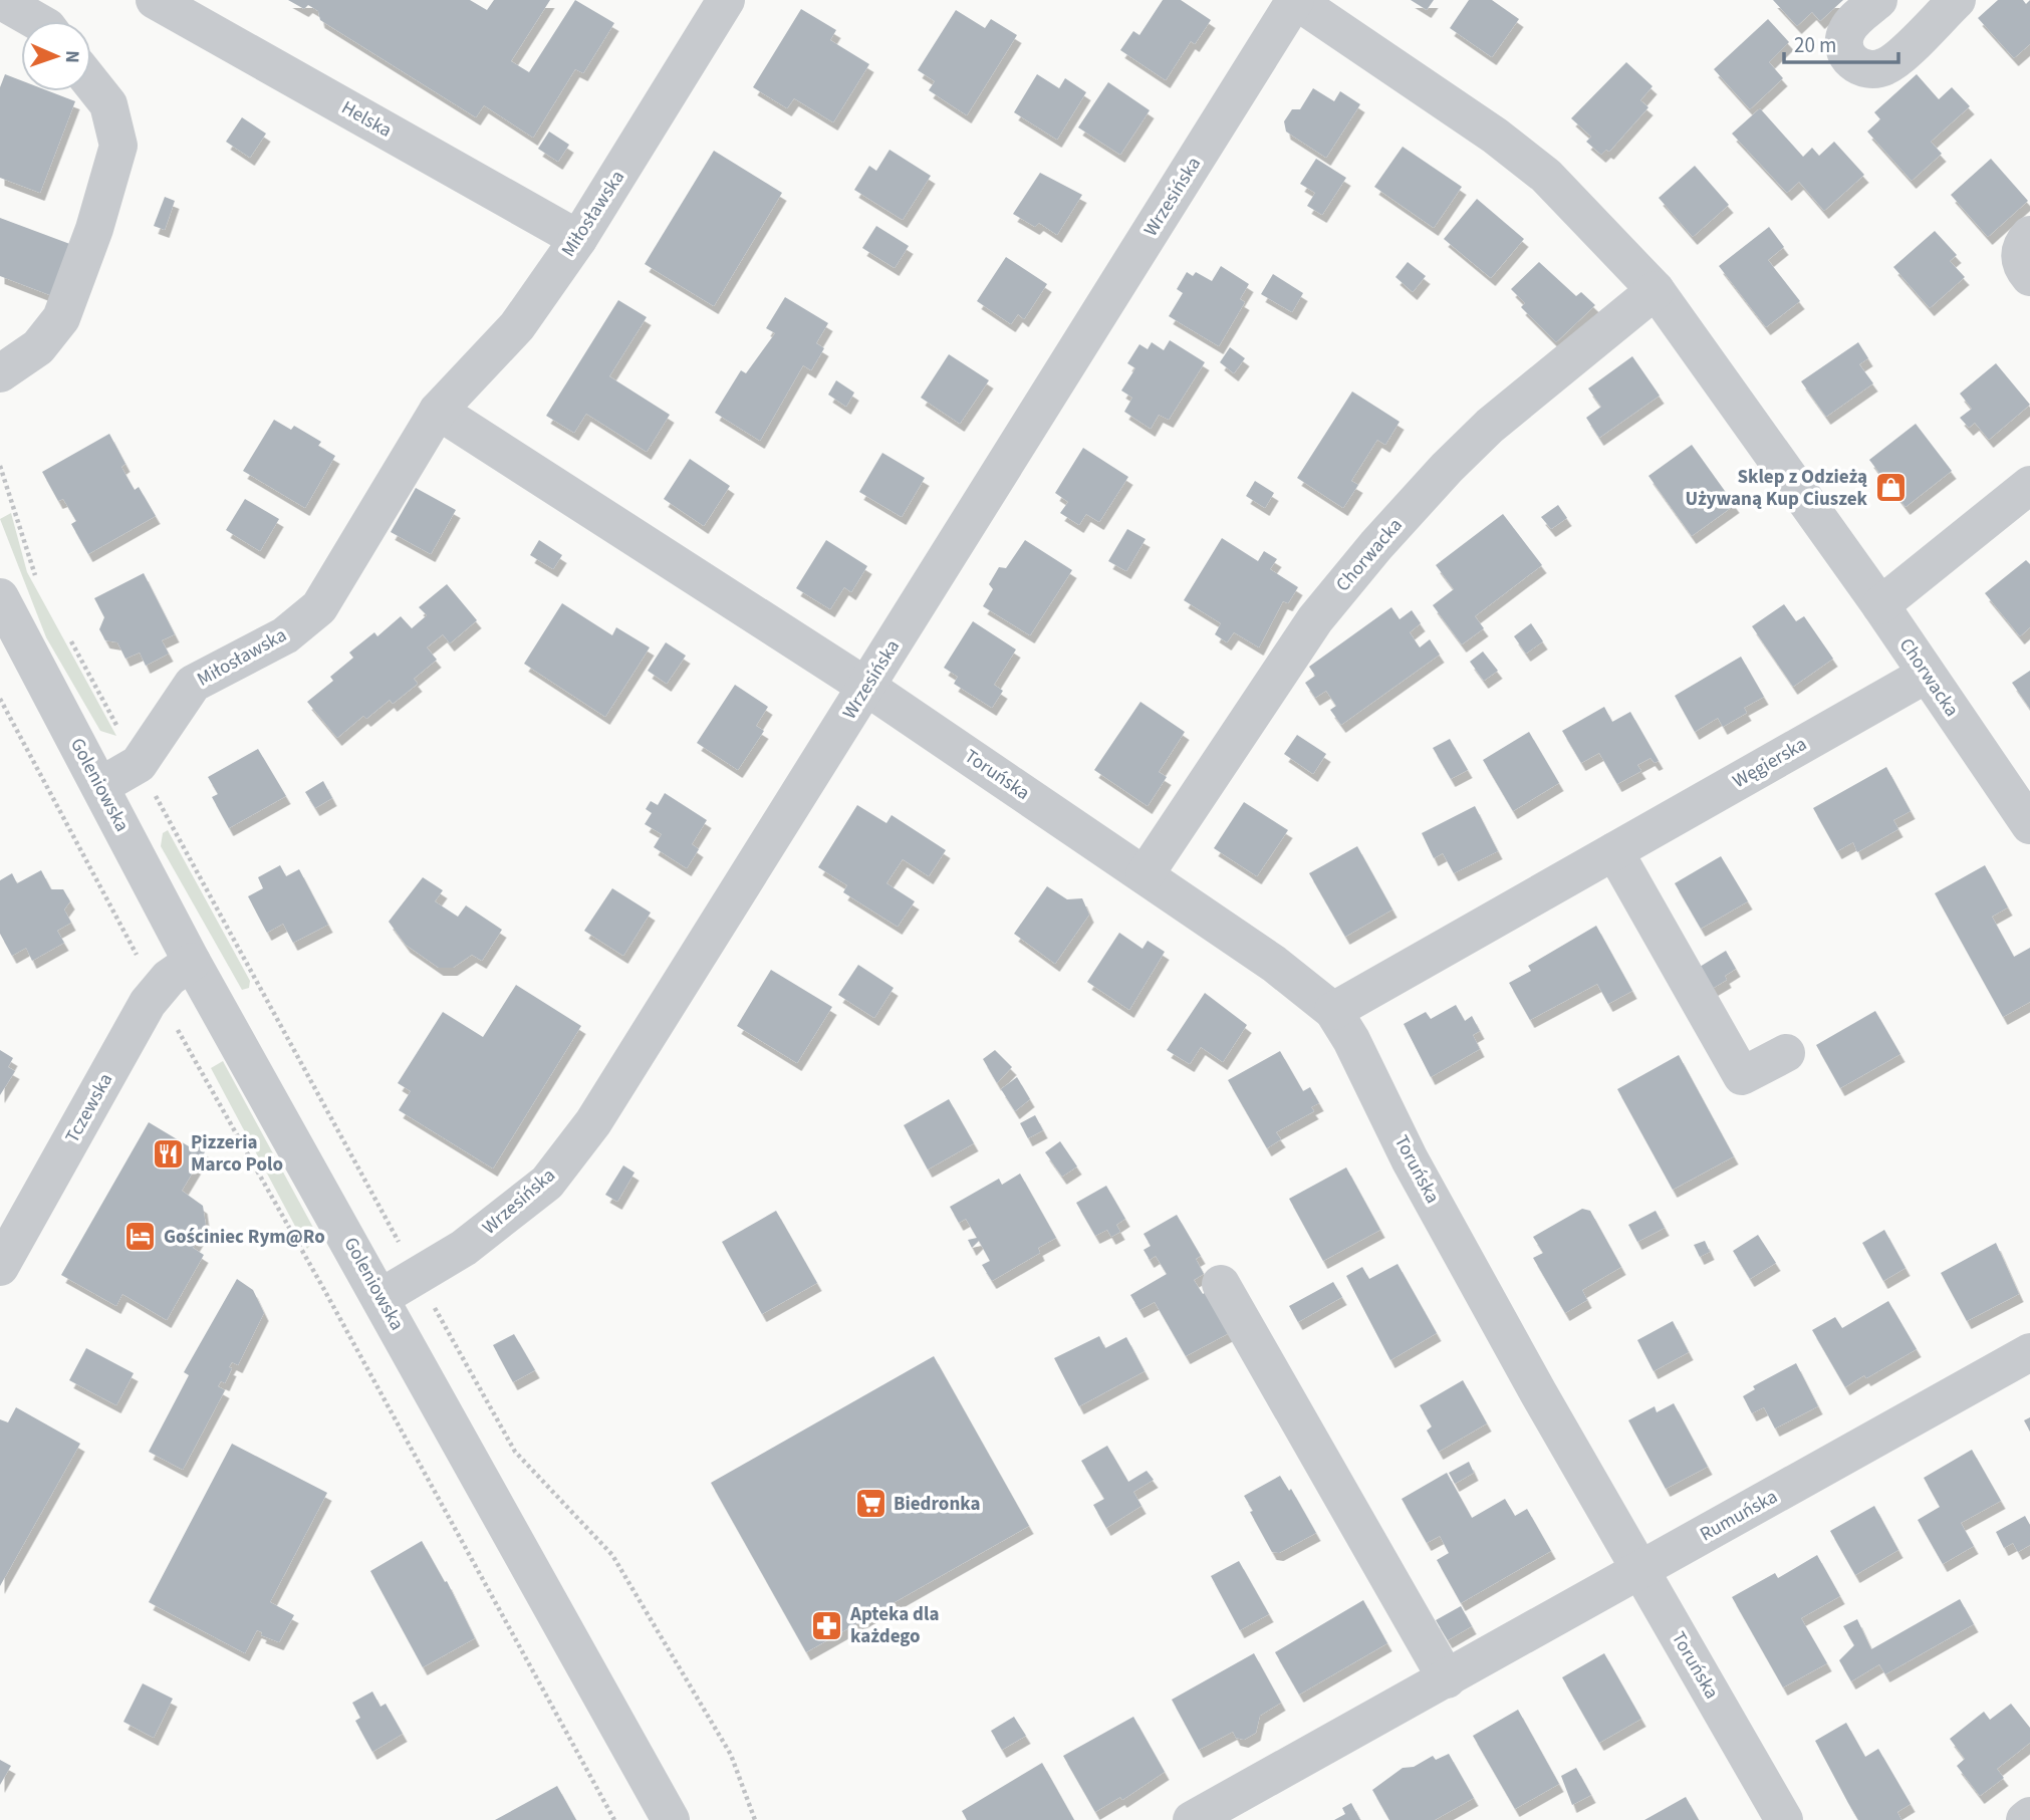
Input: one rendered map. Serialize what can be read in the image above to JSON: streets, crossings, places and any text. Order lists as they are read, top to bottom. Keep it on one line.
{"streets":{"street":["Helska","Wrzesińska","Miłosławska","Chorwacka","Węgierska","Toruńska","Goleniowska","Tczewska","Rumuńska"]},"crossings":[["Helska","Miłosławska"],["Wrzesińska","Chorwacka"],["Wrzesińska","Toruńska"],["Wrzesińska","Goleniowska"],["Miłosławska","Goleniowska"],["Chorwacka","Węgierska"],["Chorwacka","Toruńska"],["Węgierska","Toruńska"],["Toruńska","Rumuńska"],["Goleniowska","Tczewska"]],"places":{"shop":["Sklep z Odzieżą Używaną Kup Ciuszek"],"restaurant":["Pizzeria Marco Polo"],"hotel":["Gościniec Rym@Ro"],"supermarket":["Biedronka"],"pharmacy":["Apteka dla każdego"]},"scale_bar":"20 m","north":"right"}
